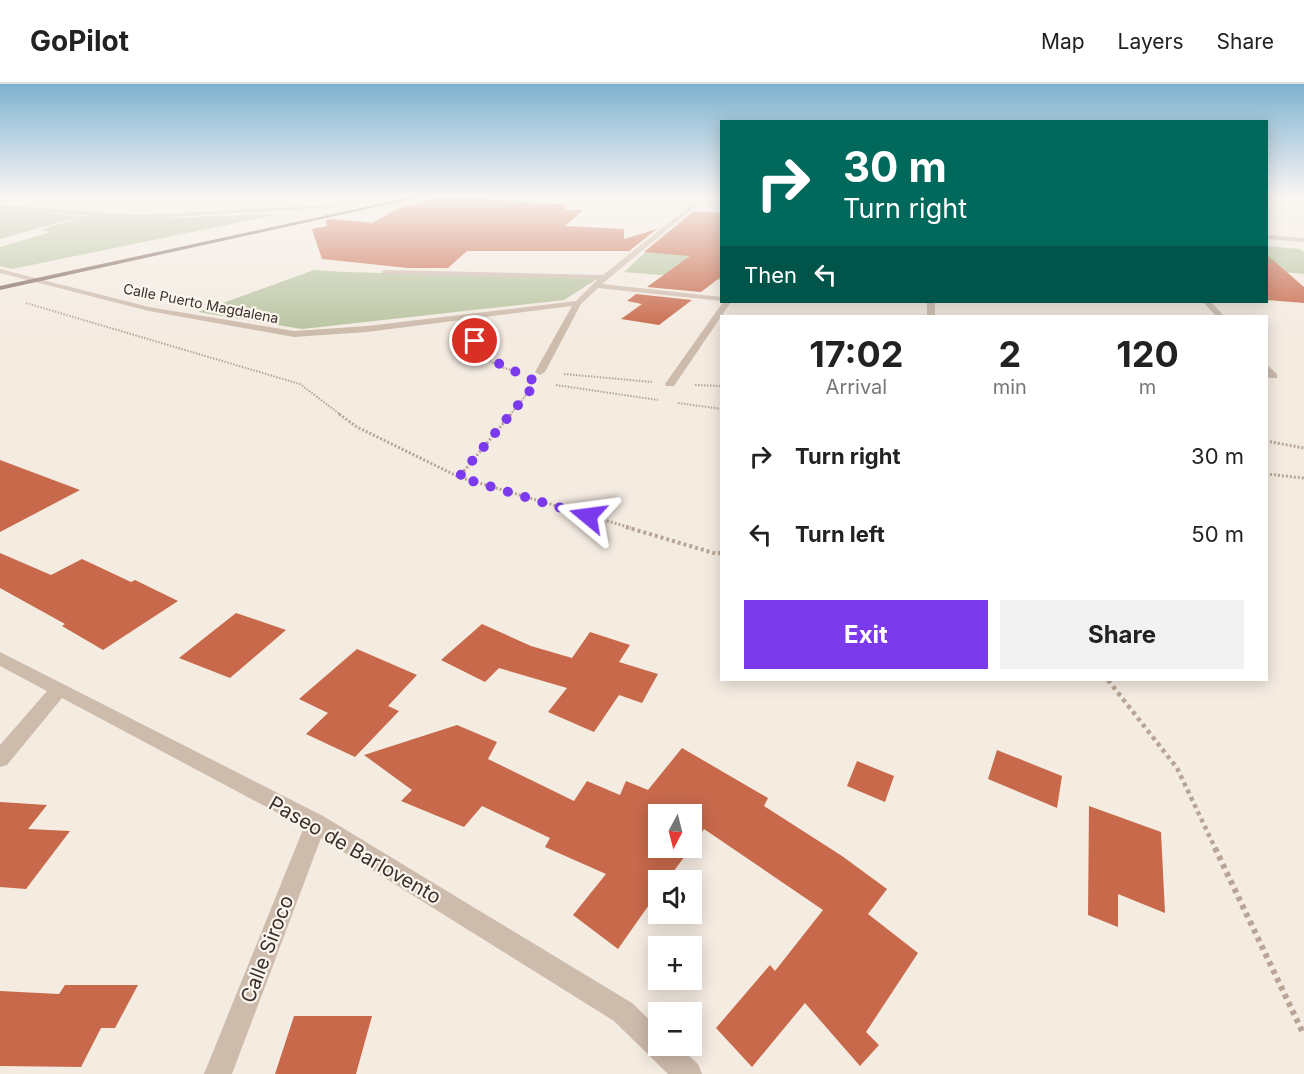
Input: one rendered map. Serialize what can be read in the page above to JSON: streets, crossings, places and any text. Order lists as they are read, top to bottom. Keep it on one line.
{"streets":{"street":["Calle Puerto Magdalena","Paseo de Barlovento","Calle Siroco"]},"crossings":[["Paseo de Barlovento","Calle Siroco"]],"north":"bottom","page":{"header":"GoPilot","nav":["Map","Layers","Share"],"turn":["30 m","Turn right"],"then":"Then","eta":["17:02","Arrival","2","min","120","m"],"list":[{"name":"Turn right","value":"30 m"},{"name":"Turn left","value":"50 m"}],"buttons":["Exit","Share"],"map_buttons":["+","−"]}}
